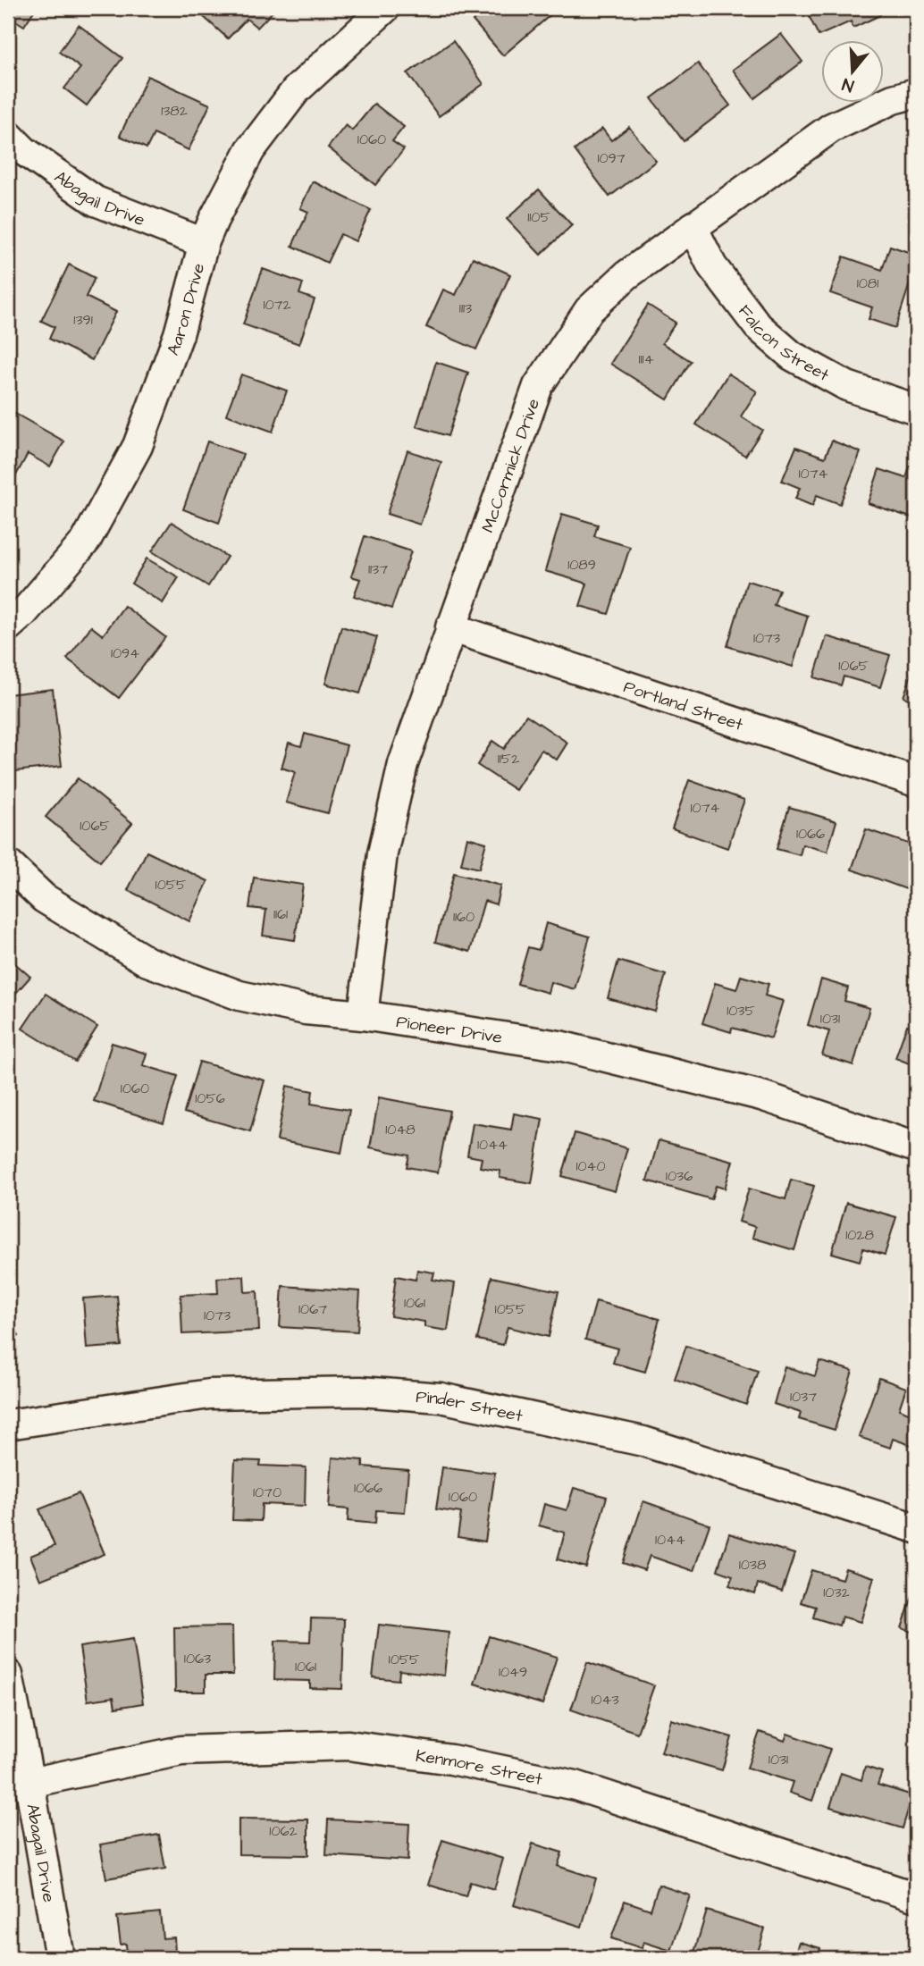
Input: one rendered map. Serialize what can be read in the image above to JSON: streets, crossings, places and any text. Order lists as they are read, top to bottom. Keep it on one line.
{"streets":{"street":["Abagail Drive","Aaron Drive","Falcon Street","McCormick Drive","Portland Street","Pioneer Drive","Pinder Street","Kenmore Street"]},"crossings":[["Abagail Drive","Aaron Drive"],["Abagail Drive","Kenmore Street"],["Falcon Street","McCormick Drive"],["McCormick Drive","Portland Street"],["McCormick Drive","Pioneer Drive"]],"house_numbers":["1382","1060","1097","1105","1081","1072","1113","1391","1114","1074","1089","1137","1073","1094","1065","1152","1074","1065","1066","1055","1161","1160","1035","1031","1060","1056","1048","1044","1040","1036","1028","1061","1067","1055","1073","1037","1066","1070","1060","1044","1038","1032","1063","1055","1061","1049","1043","1031","1062"],"north":"bottom"}
